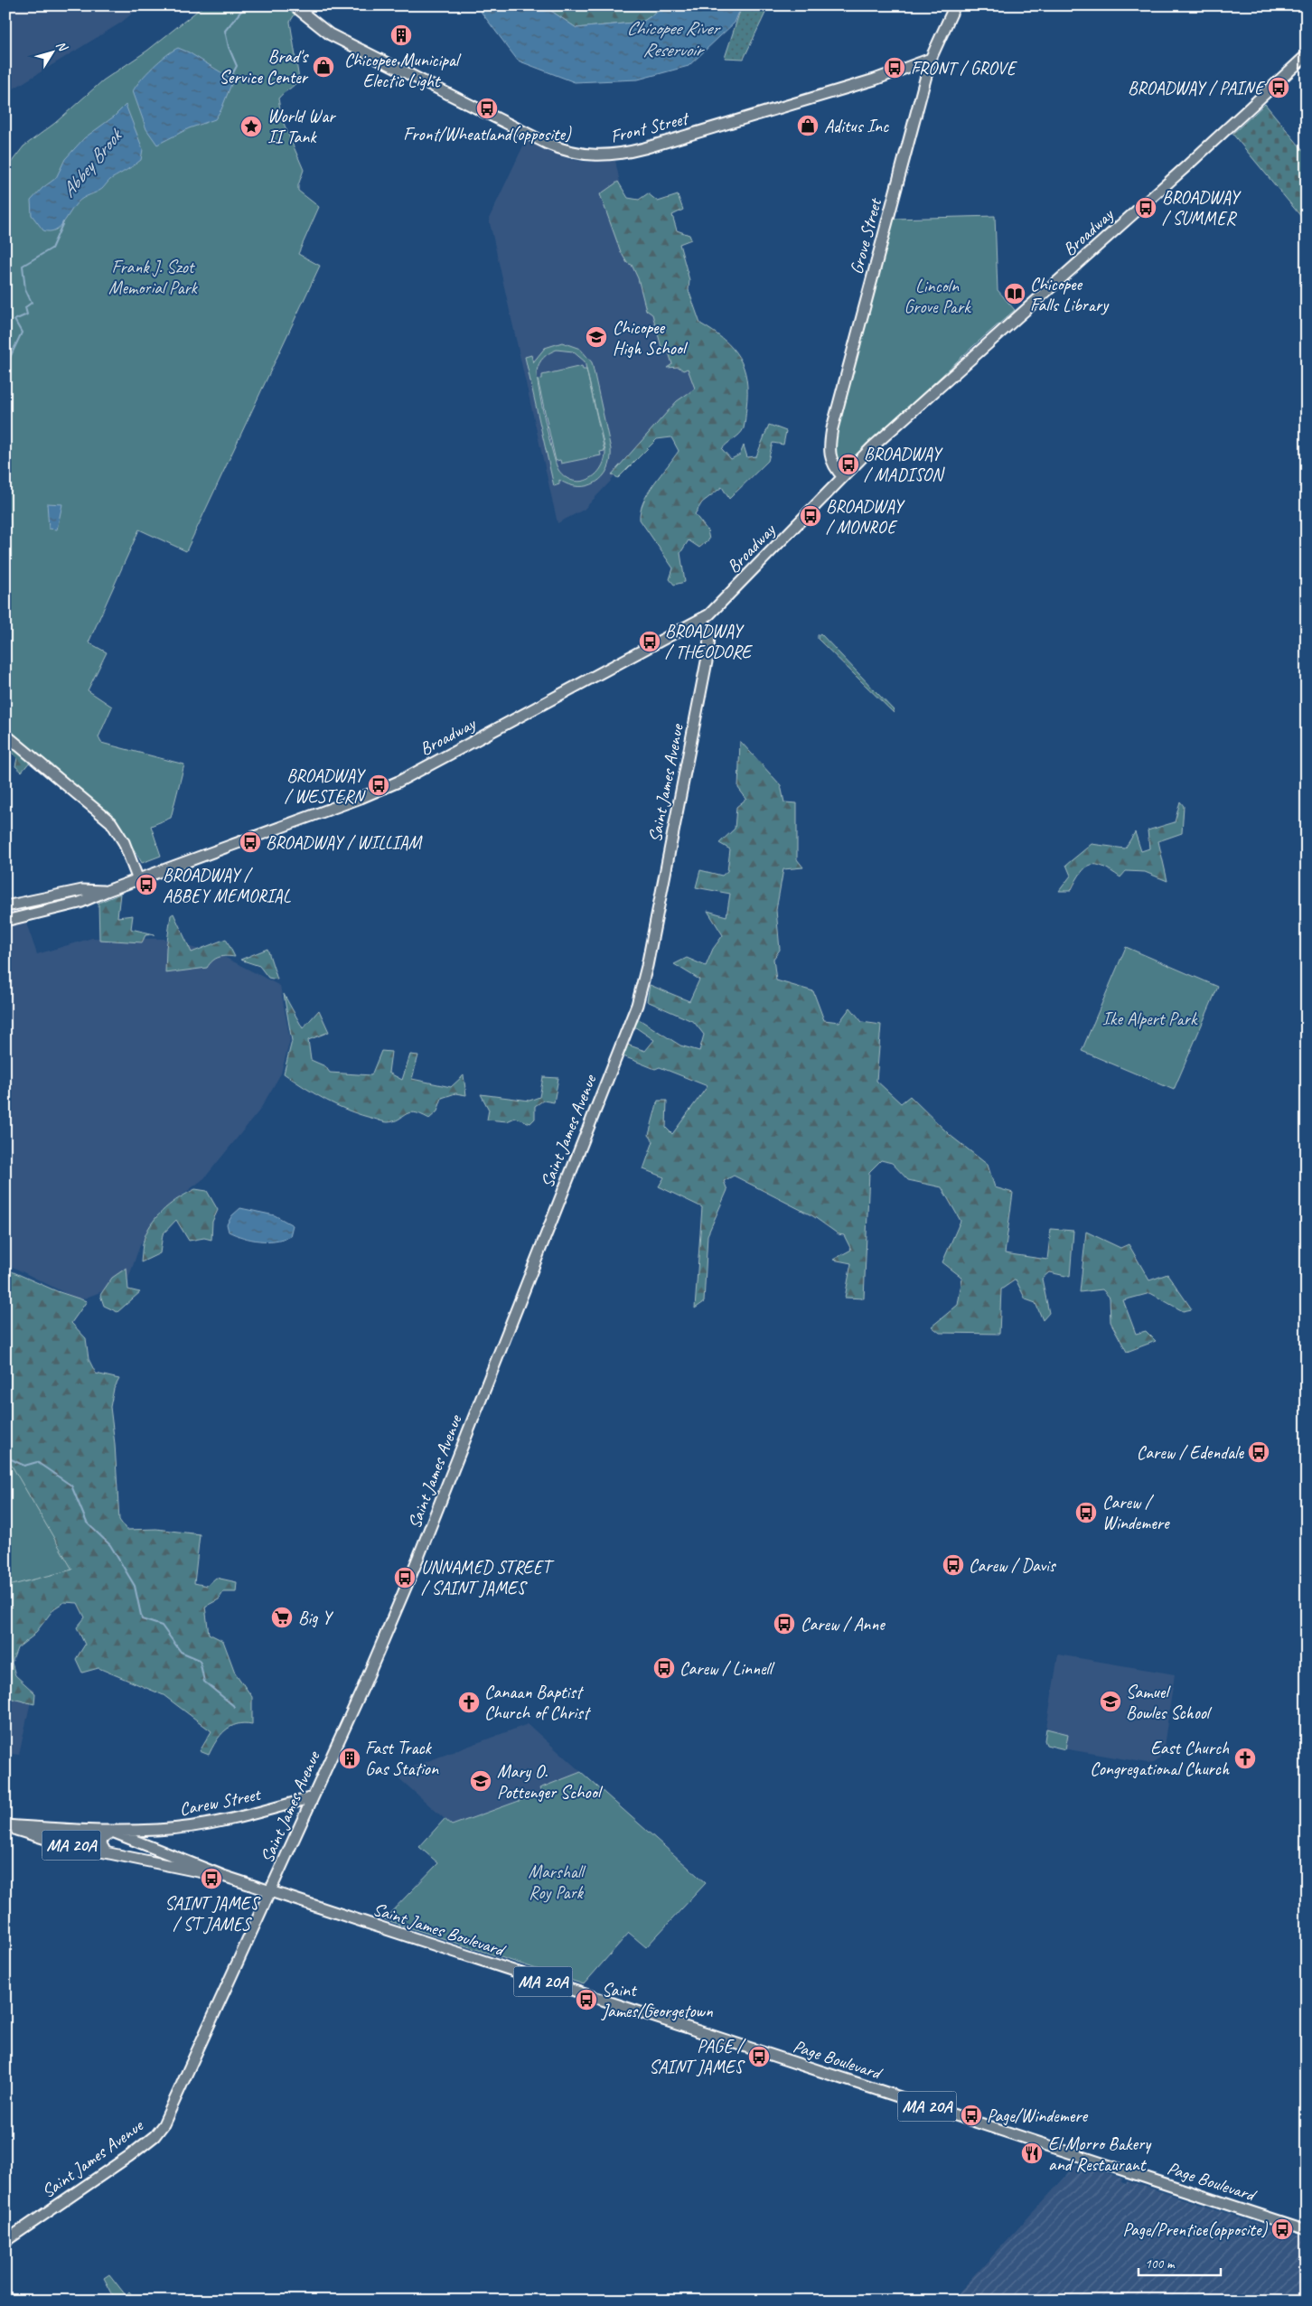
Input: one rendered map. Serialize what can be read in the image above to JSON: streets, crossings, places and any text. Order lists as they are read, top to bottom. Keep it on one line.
{"streets":{"main road":["Front Street","Broadway","Grove Street","Saint James Avenue","Carew Street","MA 20A","Saint James Boulevard","Page Boulevard"]},"crossings":[["Front Street","Grove Street"],["Broadway","Grove Street"],["Broadway","Saint James Avenue"],["Saint James Avenue","Carew Street"],["Saint James Avenue","Saint James Boulevard"],["Carew Street","Saint James Boulevard"],["Saint James Boulevard","Page Boulevard"]],"water":["Chicopee River Reservoir","Abbey Brook"],"parks":["Frank J. Szot Memorial Park","Lincoln Grove Park","Ike Alpert Park","Marshall Roy Park"],"places":{"building":["Chicopee Municipal Electic Light","Fast Track Gas Station"],"shop":["Brad's Service Center","Aditus Inc"],"bus stop":["FRONT / GROVE","BROADWAY / PAINE","Front/Wheatland(opposite)","BROADWAY / SUMMER","BROADWAY / MADISON","BROADWAY / MONROE","BROADWAY / THEODORE","BROADWAY / WESTERN","BROADWAY / WILLIAM","BROADWAY / ABBEY MEMORIAL","Carew / Edendale","Carew / Windemere","Carew / Davis","UNNAMED STREET / SAINT JAMES","Carew / Anne","Carew / Linnell","SAINT JAMES / ST JAMES","Saint James/Georgetown","PAGE / SAINT JAMES","Page/Windemere","Page/Prentice(opposite)"],"place":["World War II Tank"],"library":["Chicopee Falls Library"],"school or university":["Chicopee High School","Samuel Bowles School","Mary O. Pottenger School"],"supermarket":["Big Y"],"church":["Canaan Baptist Church of Christ","East Church Congregational Church"],"restaurant":["El Morro Bakery and Restaurant"]},"scale_bar":"100 m","north":"top right"}
